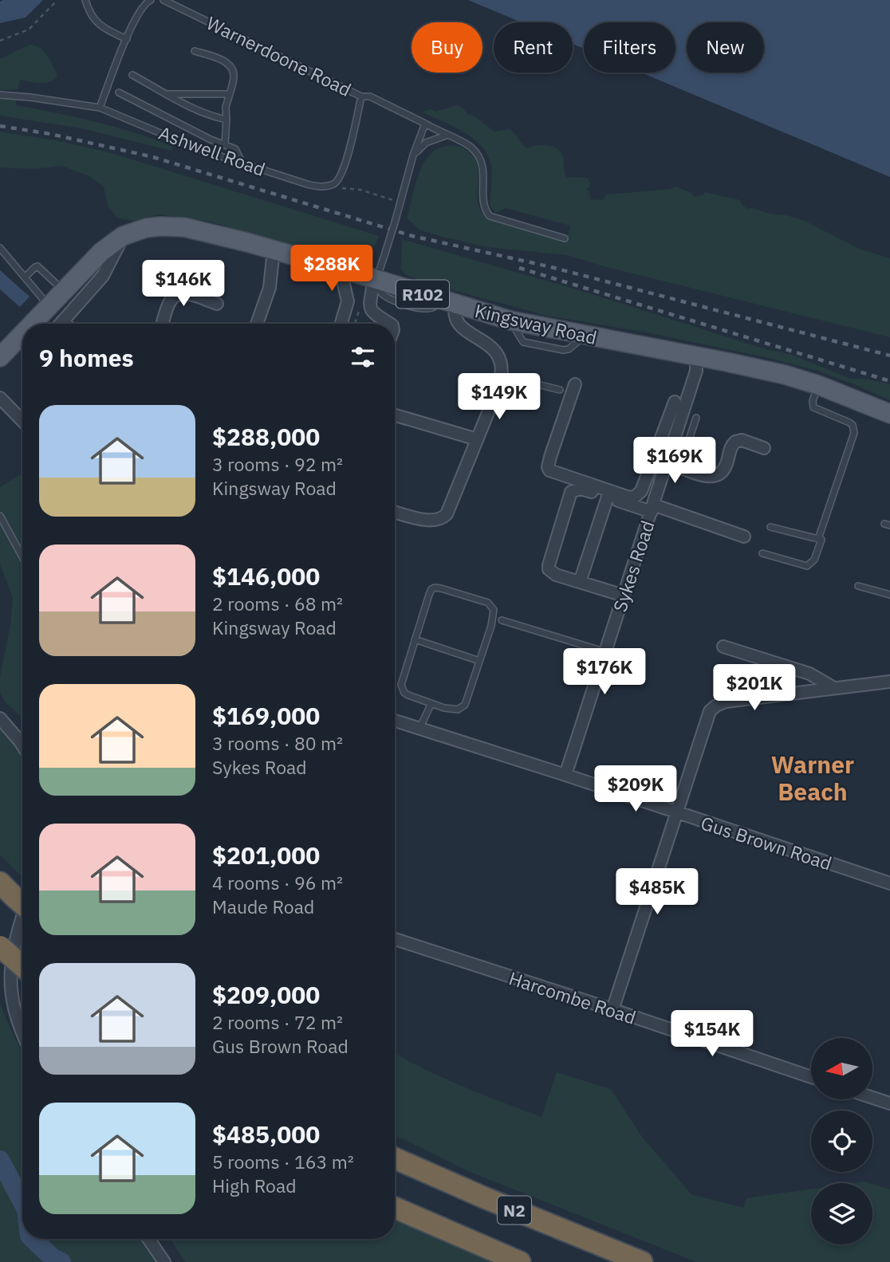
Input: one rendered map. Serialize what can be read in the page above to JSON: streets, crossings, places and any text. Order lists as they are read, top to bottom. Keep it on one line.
{"streets":{"highway":["N2"],"main road":["R102","Kingsway Road"],"street":["Sykes Road","Gus Brown Road","Harcombe Road"],"lane":["Warnerdoone Road","Ashwell Road"]},"crossings":[["Kingsway Road","Sykes Road"],["Sykes Road","Gus Brown Road"]],"districts":["Warner Beach"],"north":"left","page":{"chip":["Buy","Rent","Filters","New"],"price":["$288K","$146K","$149K","$169K","$176K","$201K","$209K","$485K","$154K"],"heading":"9 homes","list":[{"name":"$288,000","note":"3 rooms · 92 m² · Kingsway Road"},{"name":"$146,000","note":"2 rooms · 68 m² · Kingsway Road"},{"name":"$169,000","note":"3 rooms · 80 m² · Sykes Road"},{"name":"$201,000","note":"4 rooms · 96 m² · Maude Road"},{"name":"$209,000","note":"2 rooms · 72 m² · Gus Brown Road"},{"name":"$485,000","note":"5 rooms · 163 m² · High Road"}]}}
